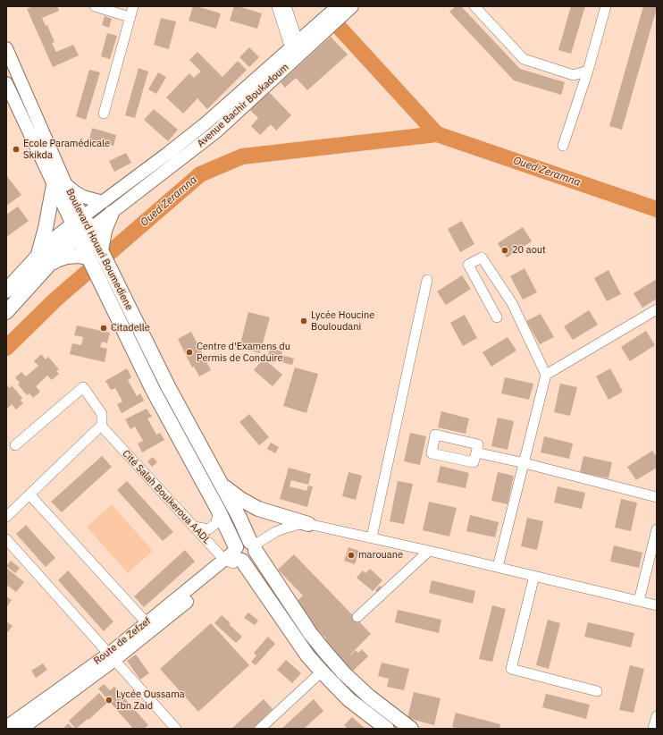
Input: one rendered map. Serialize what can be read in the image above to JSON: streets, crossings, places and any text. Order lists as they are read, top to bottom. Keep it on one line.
{"streets":{"highway":["Boulevard Houari Boumediene"],"main road":["Avenue Bachir Boukadoum","Route de Zefzef"],"street":["Cité Salah Boulkeroua AADL"]},"crossings":[["Avenue Bachir Boukadoum","Boulevard Houari Boumediene"],["Boulevard Houari Boumediene","Cité Salah Boulkeroua AADL"],["Boulevard Houari Boumediene","Route de Zefzef"],["Cité Salah Boulkeroua AADL","Route de Zefzef"]],"water":["Oued Zeramna"],"places":["Ecole Paramédicale Skikda","20 aout","Lycée Houcine Bouloudani","Citadelle","Centre d'Examens du Permis de Conduire","marouane","Lycée Oussama Ibn Zaid"]}
